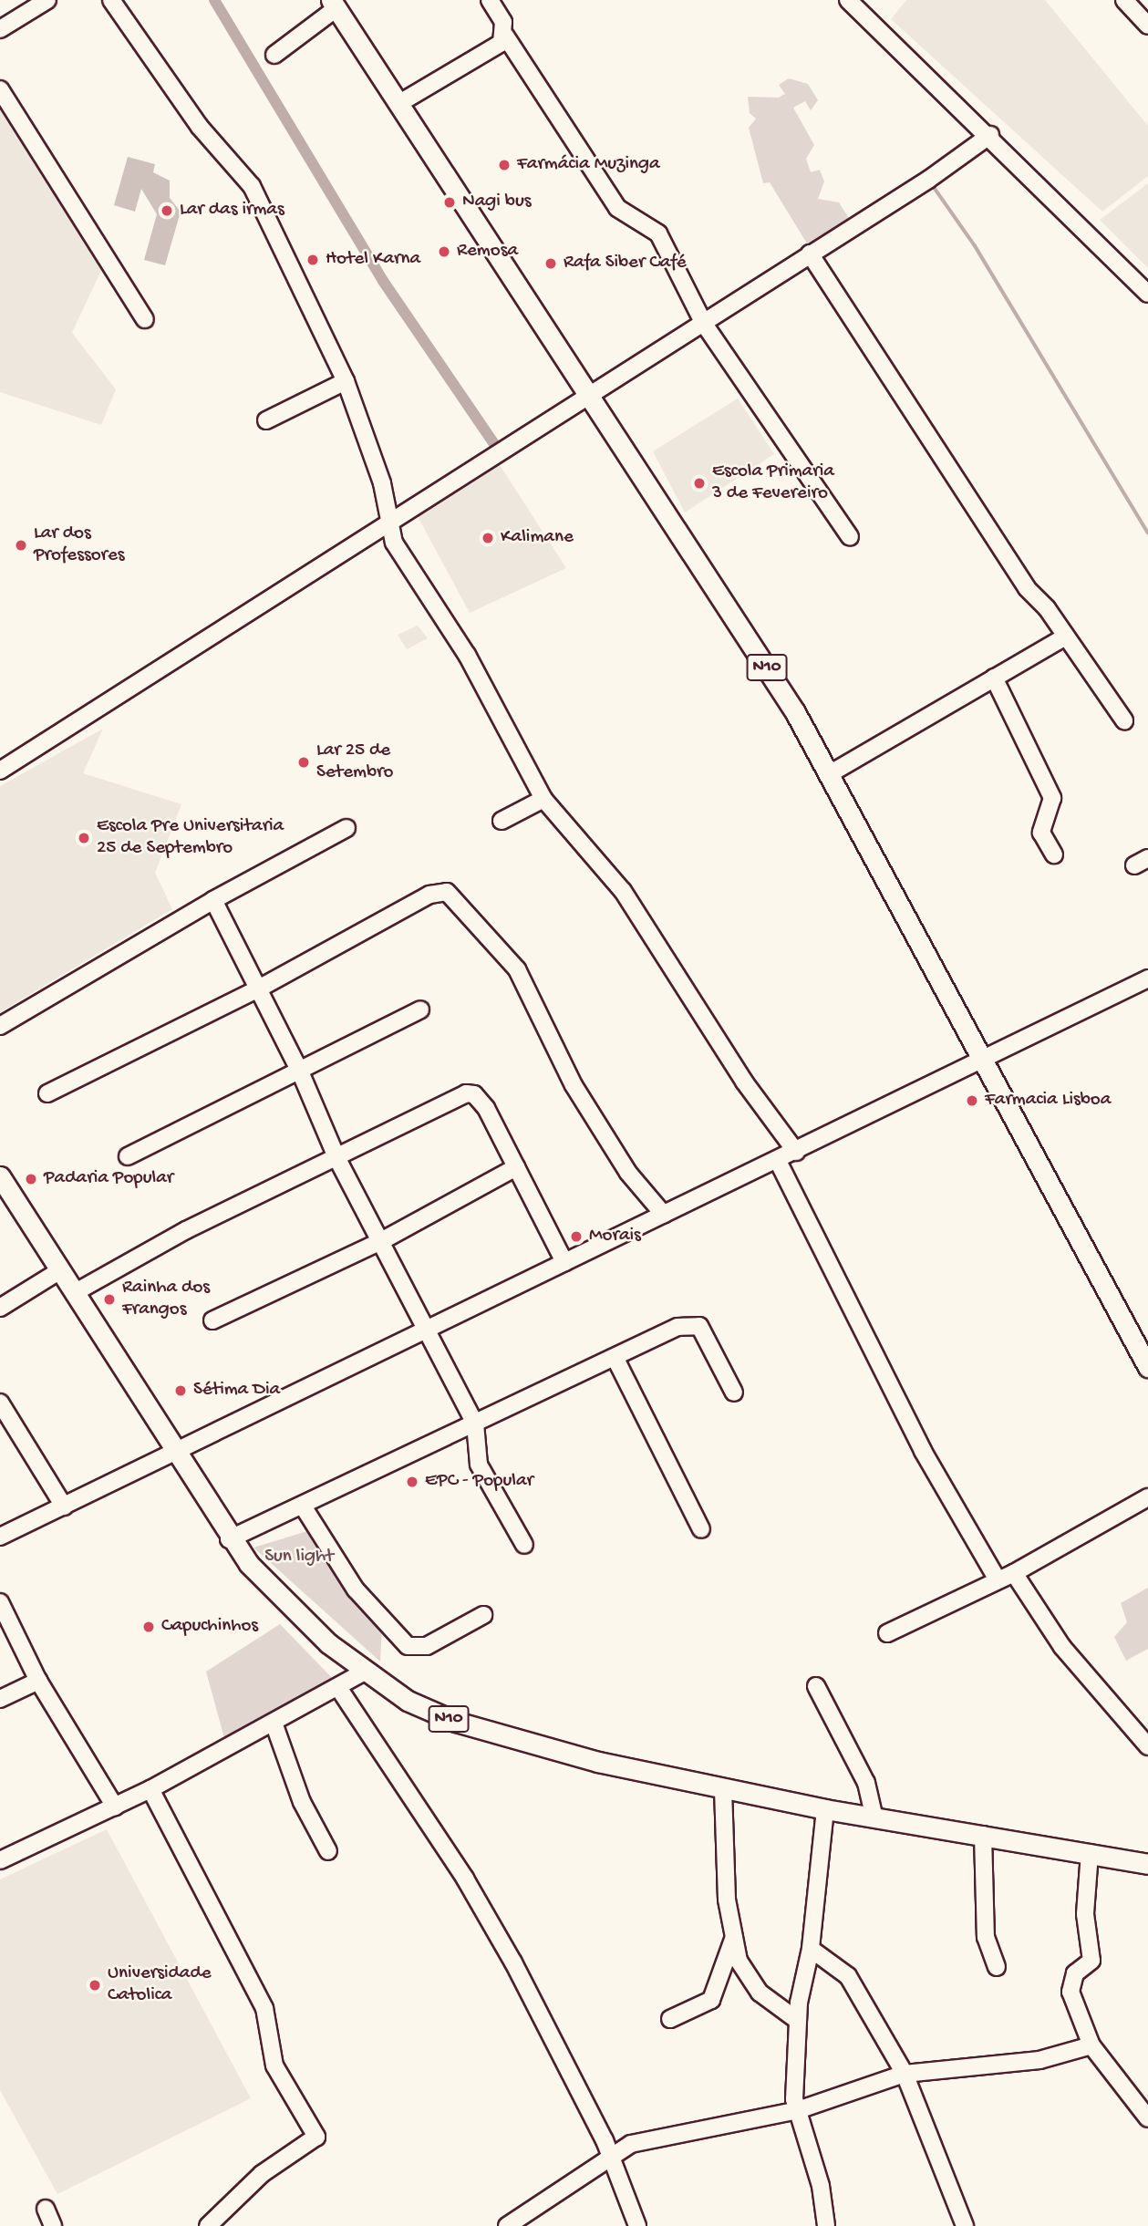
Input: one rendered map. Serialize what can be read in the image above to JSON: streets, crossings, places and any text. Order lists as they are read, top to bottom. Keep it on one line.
{"streets":{"main road":["N10"]},"parks":["Sun light"],"places":["Farmácia Muzinga","Nagi bus","Lar das irmas","Remosa","Hotel Karna","Rafa Siber Café","Escola Primaria 3 de Fevereiro","Kalimane","Lar dos Professores","Lar 25 de Setembro","Escola Pre Universitaria 25 de Septembro","Farmacia Lisboa","Padaria Popular","Morais","Rainha dos Frangos","Sétima Dia","EPC - Popular","Capuchinhos","Universidade Catolica"]}
